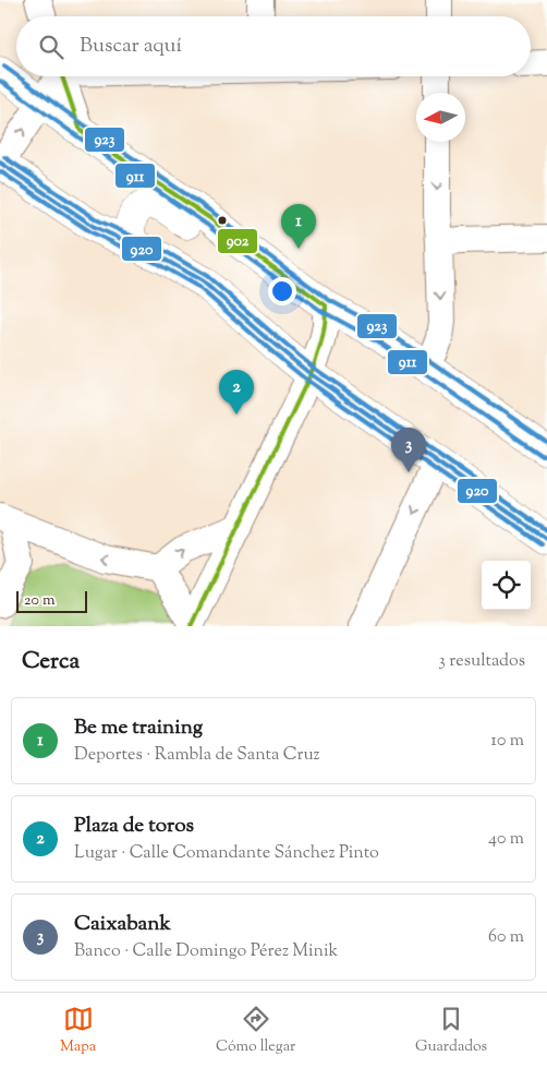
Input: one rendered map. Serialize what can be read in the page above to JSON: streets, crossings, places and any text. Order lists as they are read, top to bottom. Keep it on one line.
{"lines":["transit line 923","transit line 902","transit line 911","transit line 920"],"scale_bar":"20 m","north":"left","page":{"search":"Buscar aquí","pins":["1","2","3"],"scale":"20 m","heading":["Cerca","3 resultados"],"list":[{"mark":"1","name":"Be me training","note":"Deportes · Rambla de Santa Cruz","value":"10 m"},{"mark":"2","name":"Plaza de toros","note":"Lugar · Calle Comandante Sánchez Pinto","value":"40 m"},{"mark":"3","name":"Caixabank","note":"Banco · Calle Domingo Pérez Minik","value":"60 m"}],"nav":["Mapa","Cómo llegar","Guardados"]}}
